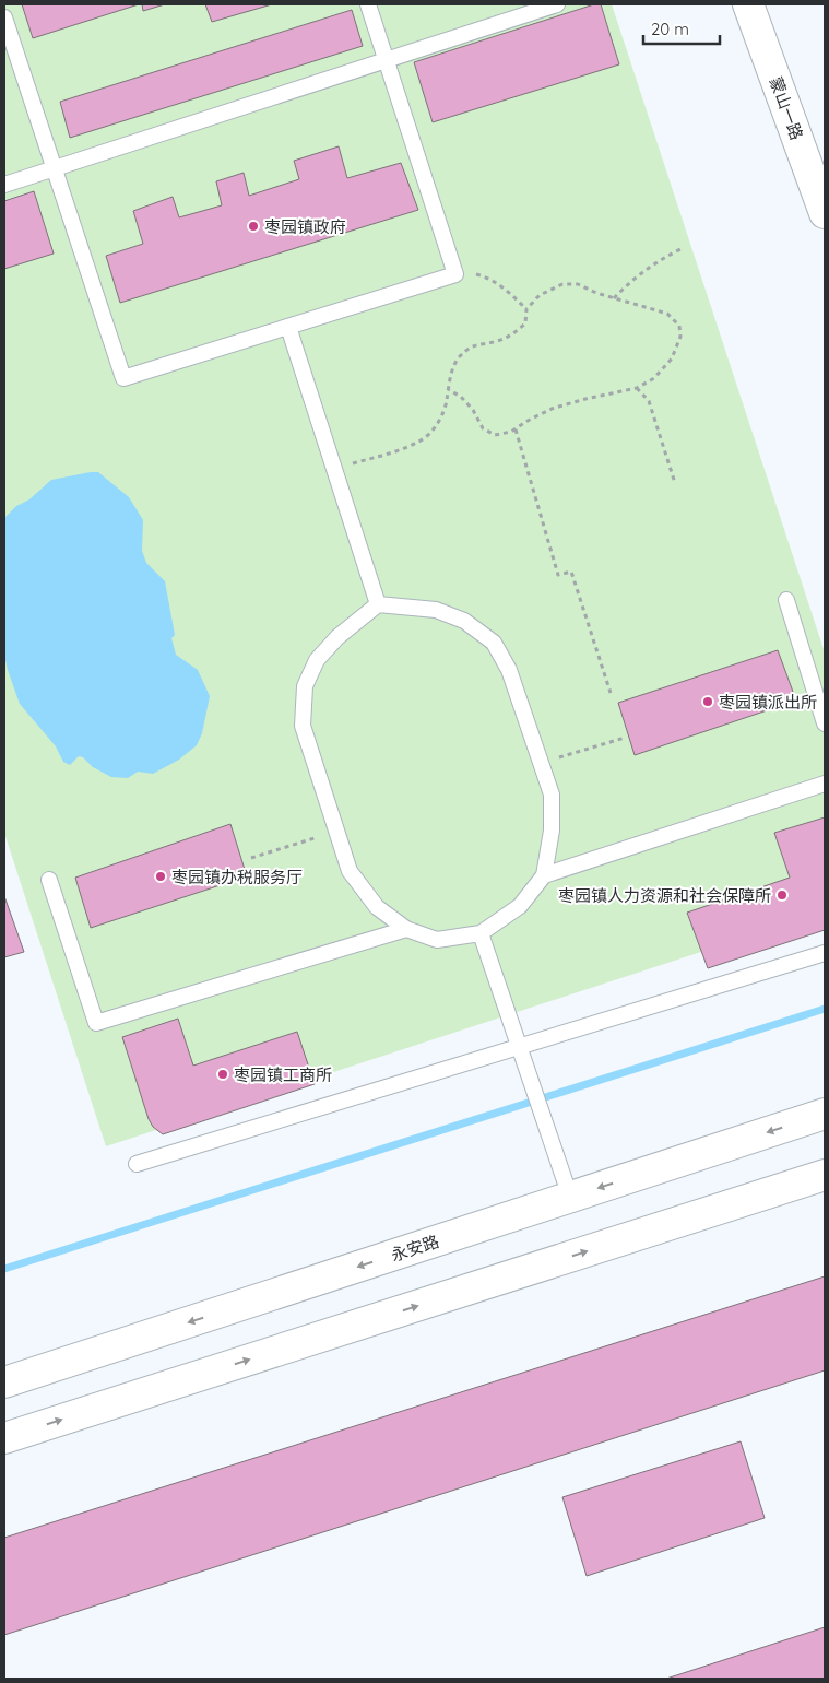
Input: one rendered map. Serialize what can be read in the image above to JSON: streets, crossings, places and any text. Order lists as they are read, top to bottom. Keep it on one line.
{"streets":{"main road":["蒙山一路","永安路"]},"places":["枣园镇政府","枣园镇派出所","枣园镇办税服务厅","枣园镇人力资源和社会保障所","枣园镇工商所"],"scale_bar":"20 m"}
